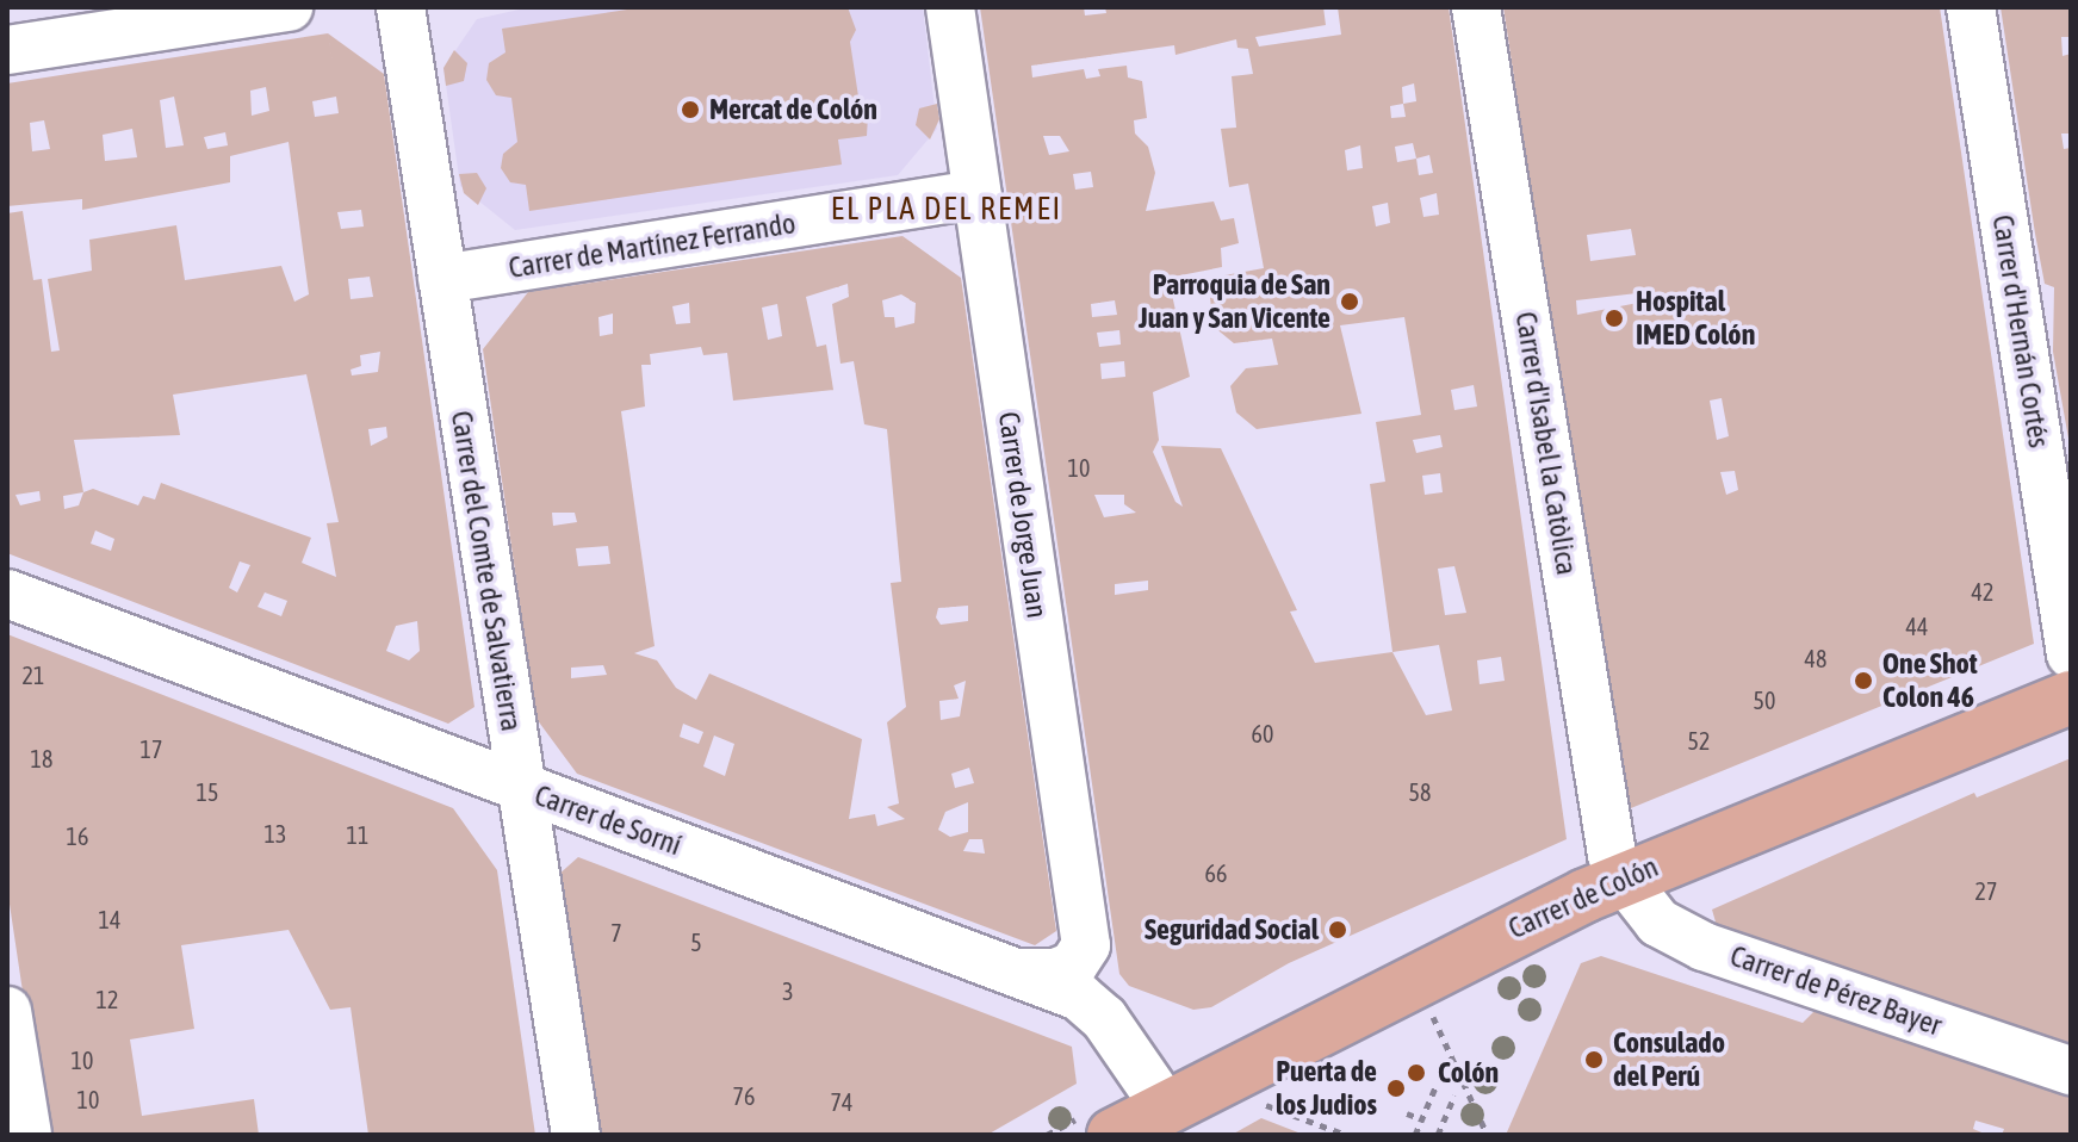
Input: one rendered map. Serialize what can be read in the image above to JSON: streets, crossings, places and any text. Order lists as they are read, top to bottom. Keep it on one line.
{"streets":{"main road":["Carrer de Colón"],"street":["Carrer de Martínez Ferrando","Carrer d'Hernán Cortés","Carrer d'Isabel la Catòlica","Carrer de Jorge Juan","Carrer del Comte de Salvatierra","Carrer de Sorní","Carrer de Pérez Bayer"]},"crossings":[["Carrer de Martínez Ferrando","Carrer de Jorge Juan"],["Carrer de Martínez Ferrando","Carrer del Comte de Salvatierra"],["Carrer d'Isabel la Catòlica","Carrer de Colón"],["Carrer d'Isabel la Catòlica","Carrer de Pérez Bayer"],["Carrer de Jorge Juan","Carrer de Sorní"],["Carrer del Comte de Salvatierra","Carrer de Sorní"],["Carrer de Sorní","Carrer de Colón"],["Carrer de Colón","Carrer de Pérez Bayer"]],"districts":["EL PLA DEL REMEI"],"places":["Mercat de Colón","Parroquia de San Juan y San Vicente","Hospital IMED Colón","One Shot Colon 46","Seguridad Social","Consulado del Perú","Colón","Puerta de los Judios"],"house_numbers":["10","42","44","48","21","50","60","52","17","18","15","58","13","11","16","66","27","14","7","5","3","12","10","76","10","74"]}
